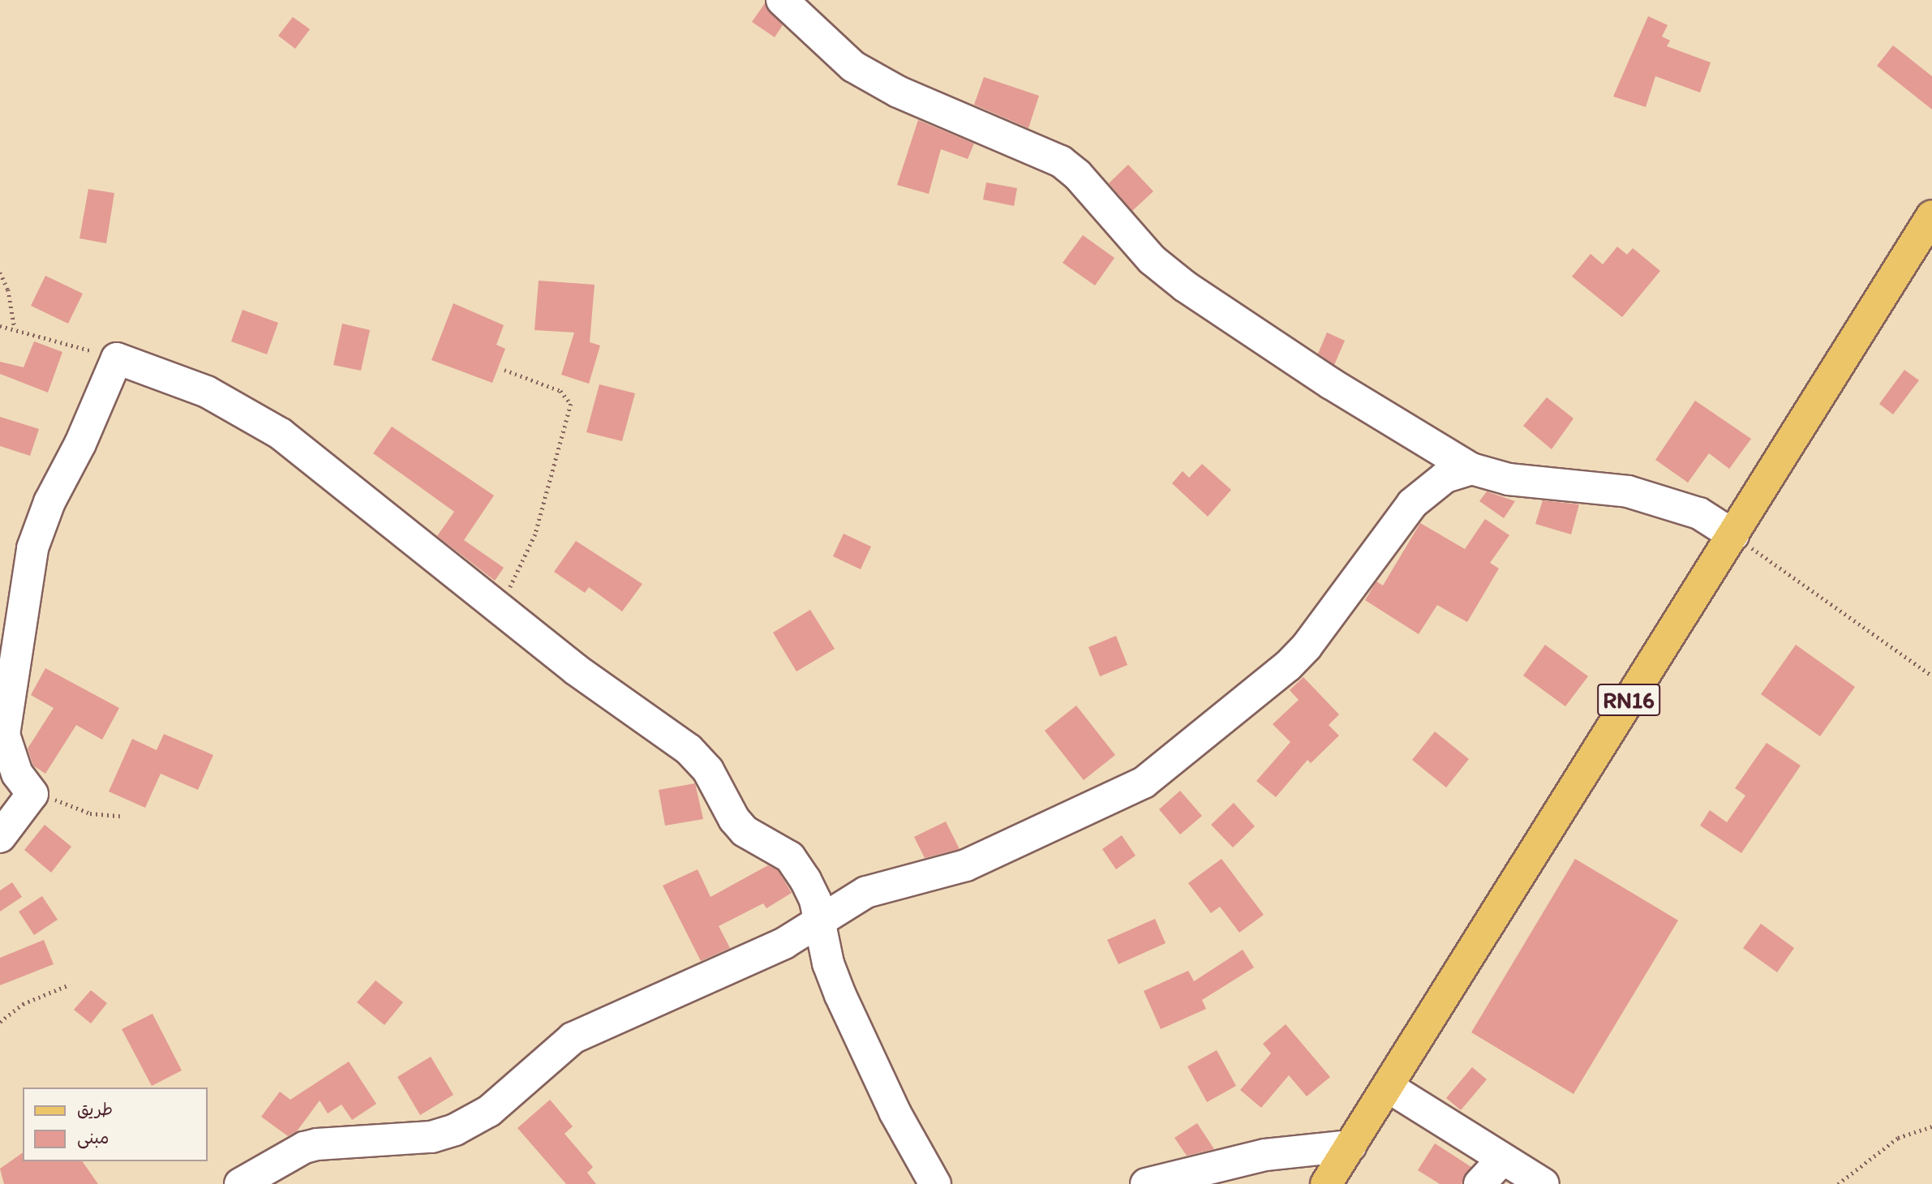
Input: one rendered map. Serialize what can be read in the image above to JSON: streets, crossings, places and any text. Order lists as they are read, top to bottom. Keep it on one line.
{"streets":{"main road":["RN16"]},"legend":["طريق","مبنى"]}
